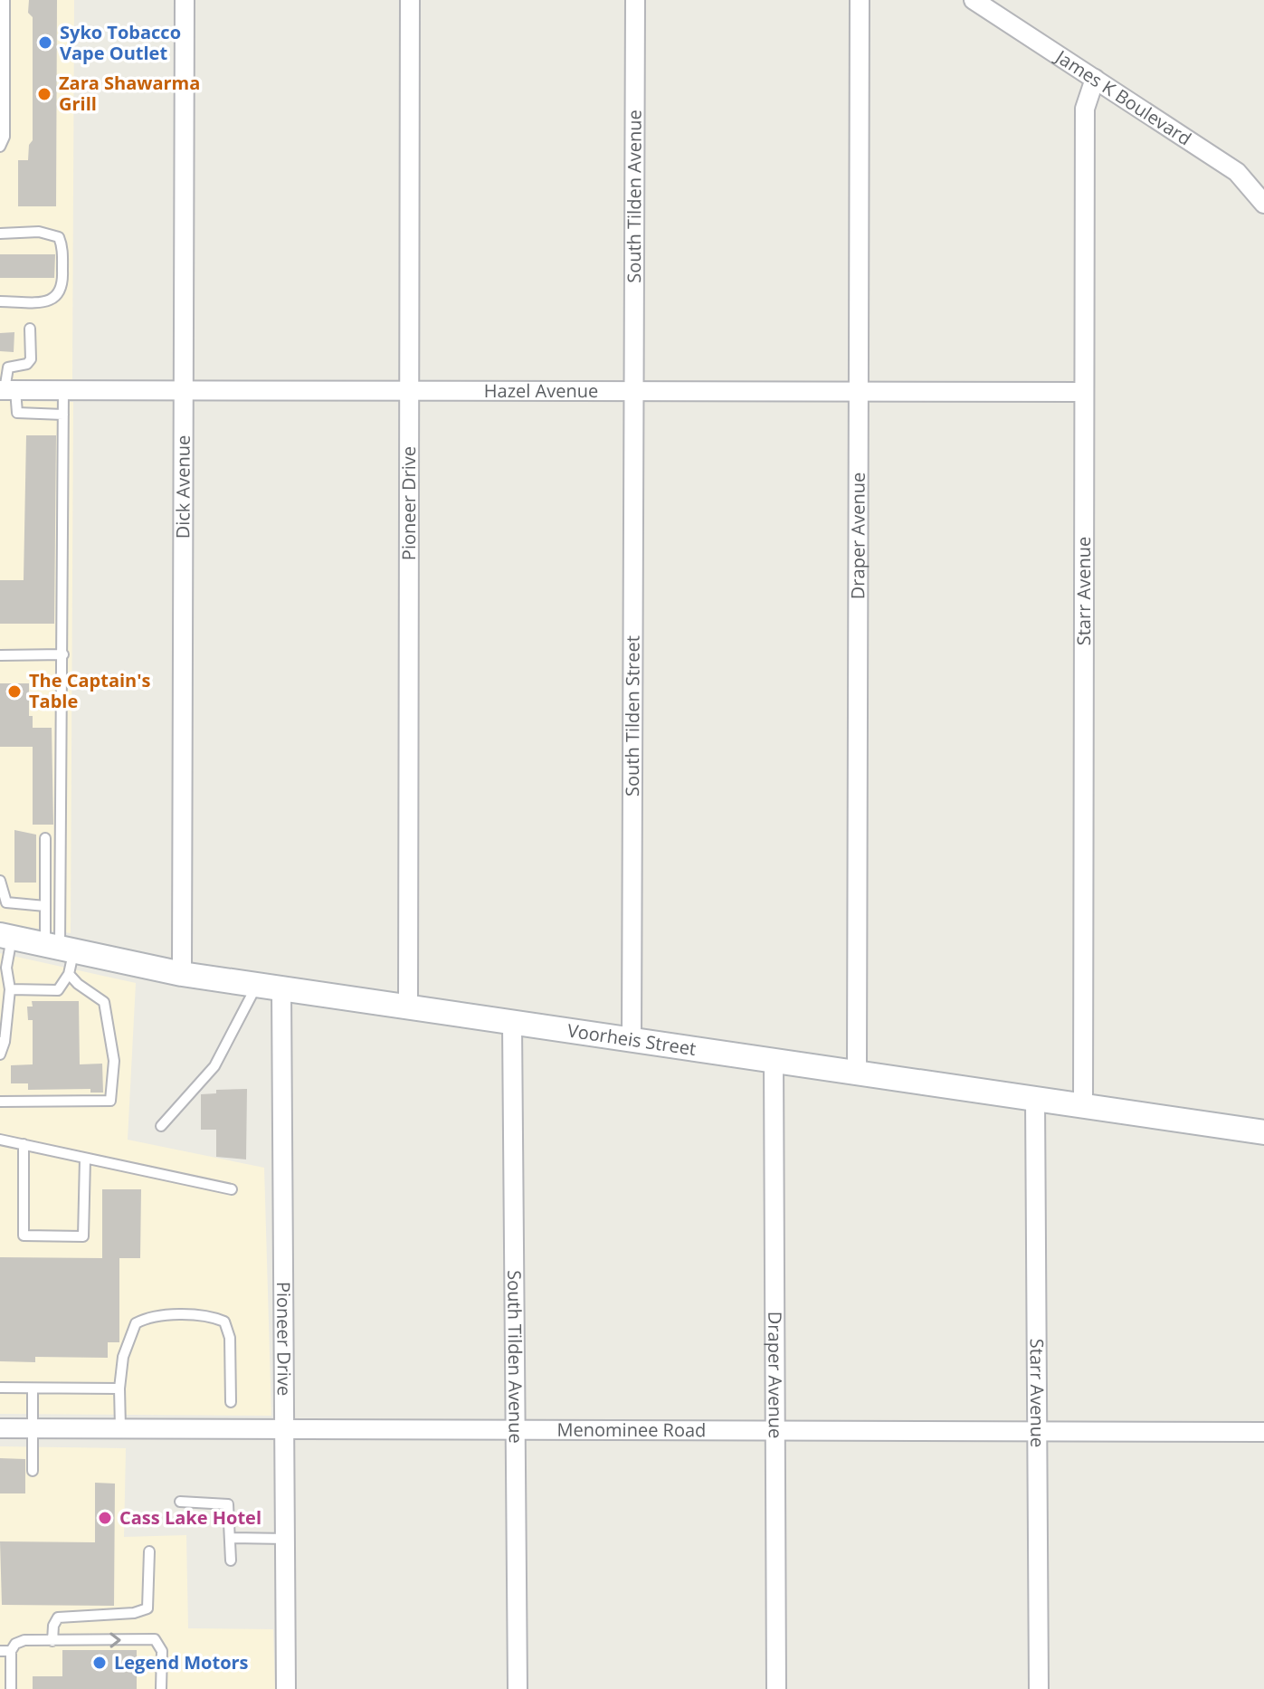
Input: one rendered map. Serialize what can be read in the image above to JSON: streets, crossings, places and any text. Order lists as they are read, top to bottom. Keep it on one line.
{"streets":{"street":["James K Boulevard","South Tilden Avenue","Hazel Avenue","Dick Avenue","Pioneer Drive","Draper Avenue","Starr Avenue","South Tilden Street","Voorheis Street","Menominee Road"]},"crossings":[["James K Boulevard","Starr Avenue"],["South Tilden Avenue","Hazel Avenue"],["South Tilden Avenue","South Tilden Street"],["South Tilden Avenue","Voorheis Street"],["South Tilden Avenue","Menominee Road"],["Hazel Avenue","Dick Avenue"],["Hazel Avenue","Pioneer Drive"],["Hazel Avenue","Draper Avenue"],["Hazel Avenue","Starr Avenue"],["Hazel Avenue","South Tilden Street"],["Dick Avenue","Voorheis Street"],["Pioneer Drive","Voorheis Street"],["Pioneer Drive","Menominee Road"],["Draper Avenue","Voorheis Street"],["Draper Avenue","Menominee Road"],["Starr Avenue","Voorheis Street"],["Starr Avenue","Menominee Road"],["South Tilden Street","Voorheis Street"]],"places":["Syko Tobacco Vape Outlet","Zara Shawarma Grill","The Captain's Table","Cass Lake Hotel","Legend Motors"]}
